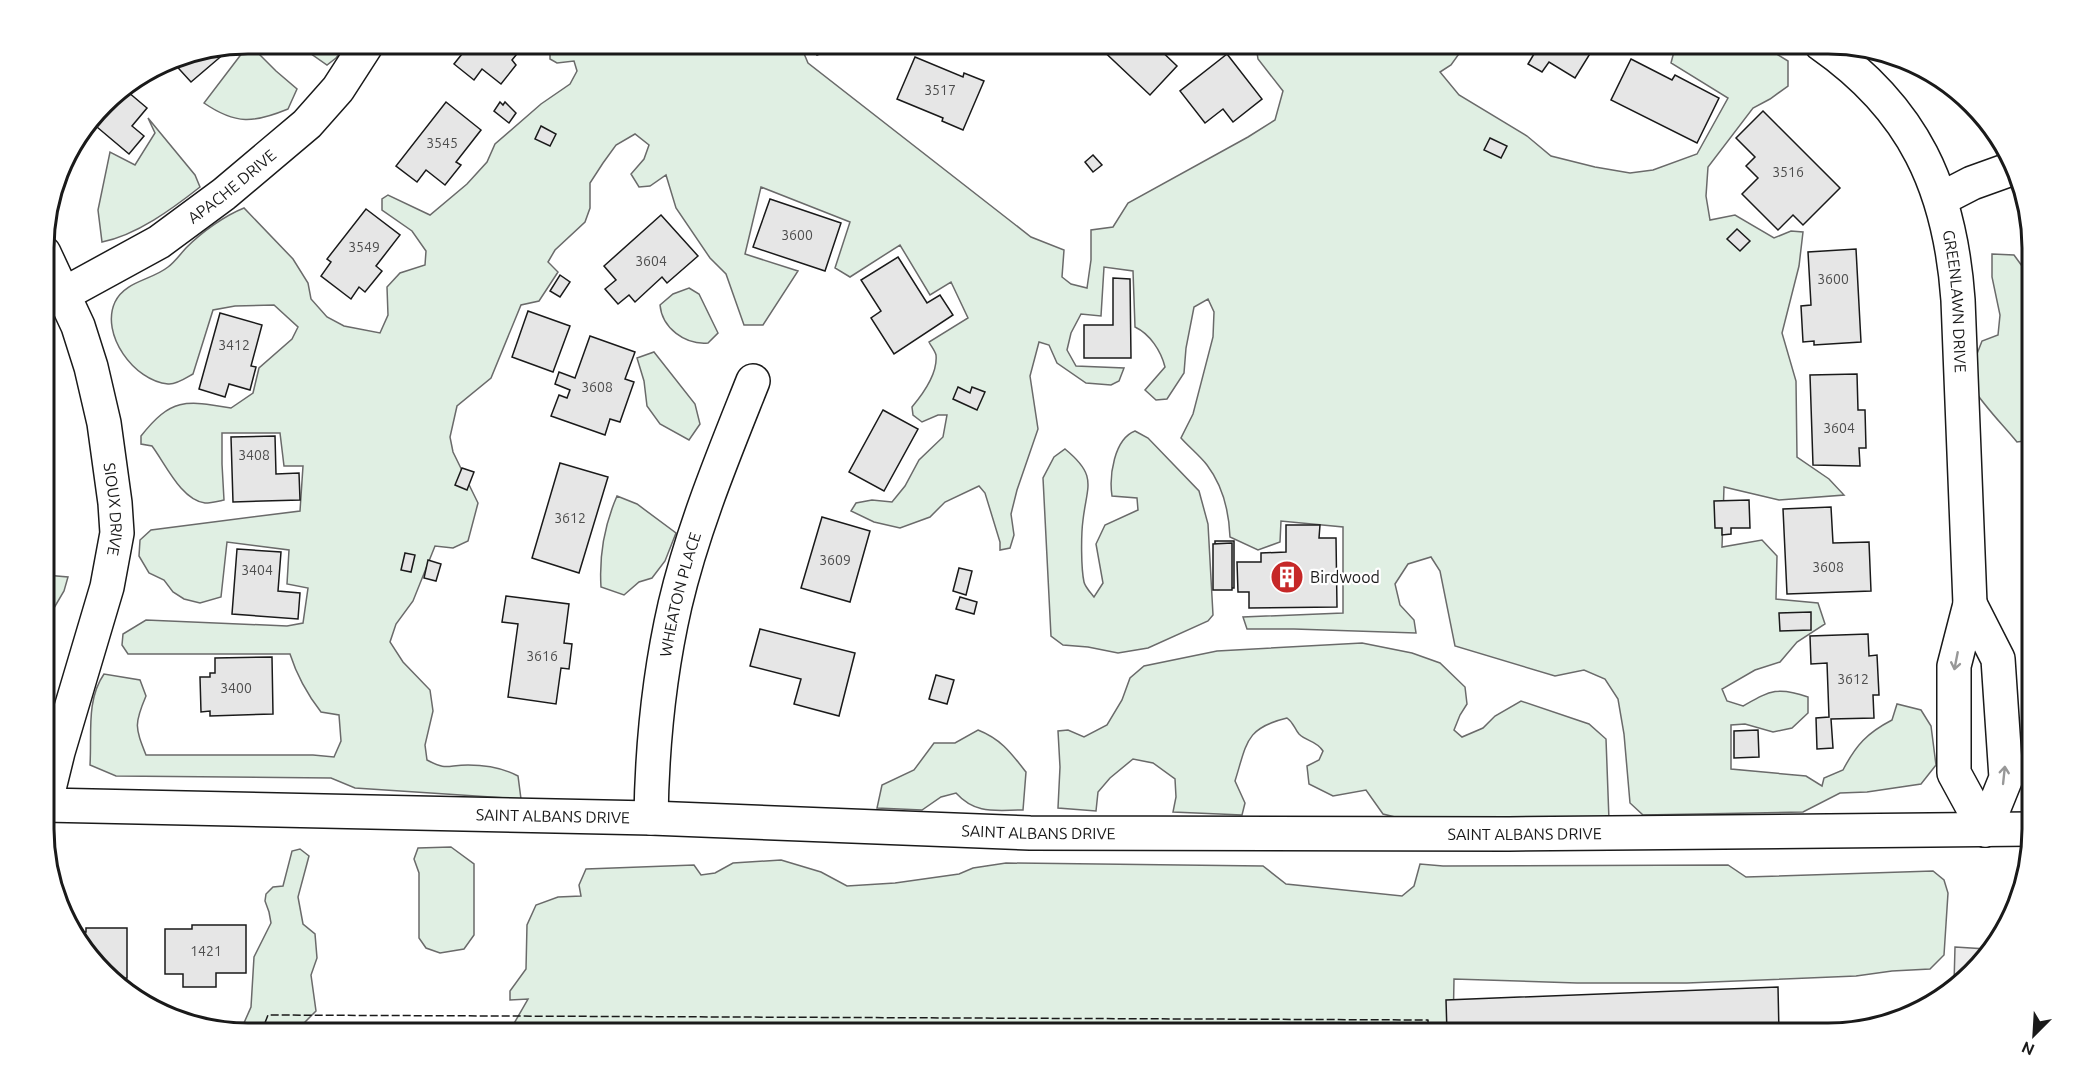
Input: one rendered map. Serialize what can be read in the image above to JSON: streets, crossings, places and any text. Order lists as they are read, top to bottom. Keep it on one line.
{"streets":{"street":["APACHE DRIVE","GREENLAWN DRIVE","SIOUX DRIVE","WHEATON PLACE","SAINT ALBANS DRIVE"]},"crossings":[["APACHE DRIVE","SIOUX DRIVE"],["GREENLAWN DRIVE","SAINT ALBANS DRIVE"],["WHEATON PLACE","SAINT ALBANS DRIVE"]],"places":{"building":["Birdwood"]},"house_numbers":["3517","3545","3516","3600","3549","3604","3600","3412","3608","3604","3408","3612","3609","3608","3404","3616","3612","3400","1421"],"north":"bottom left"}
